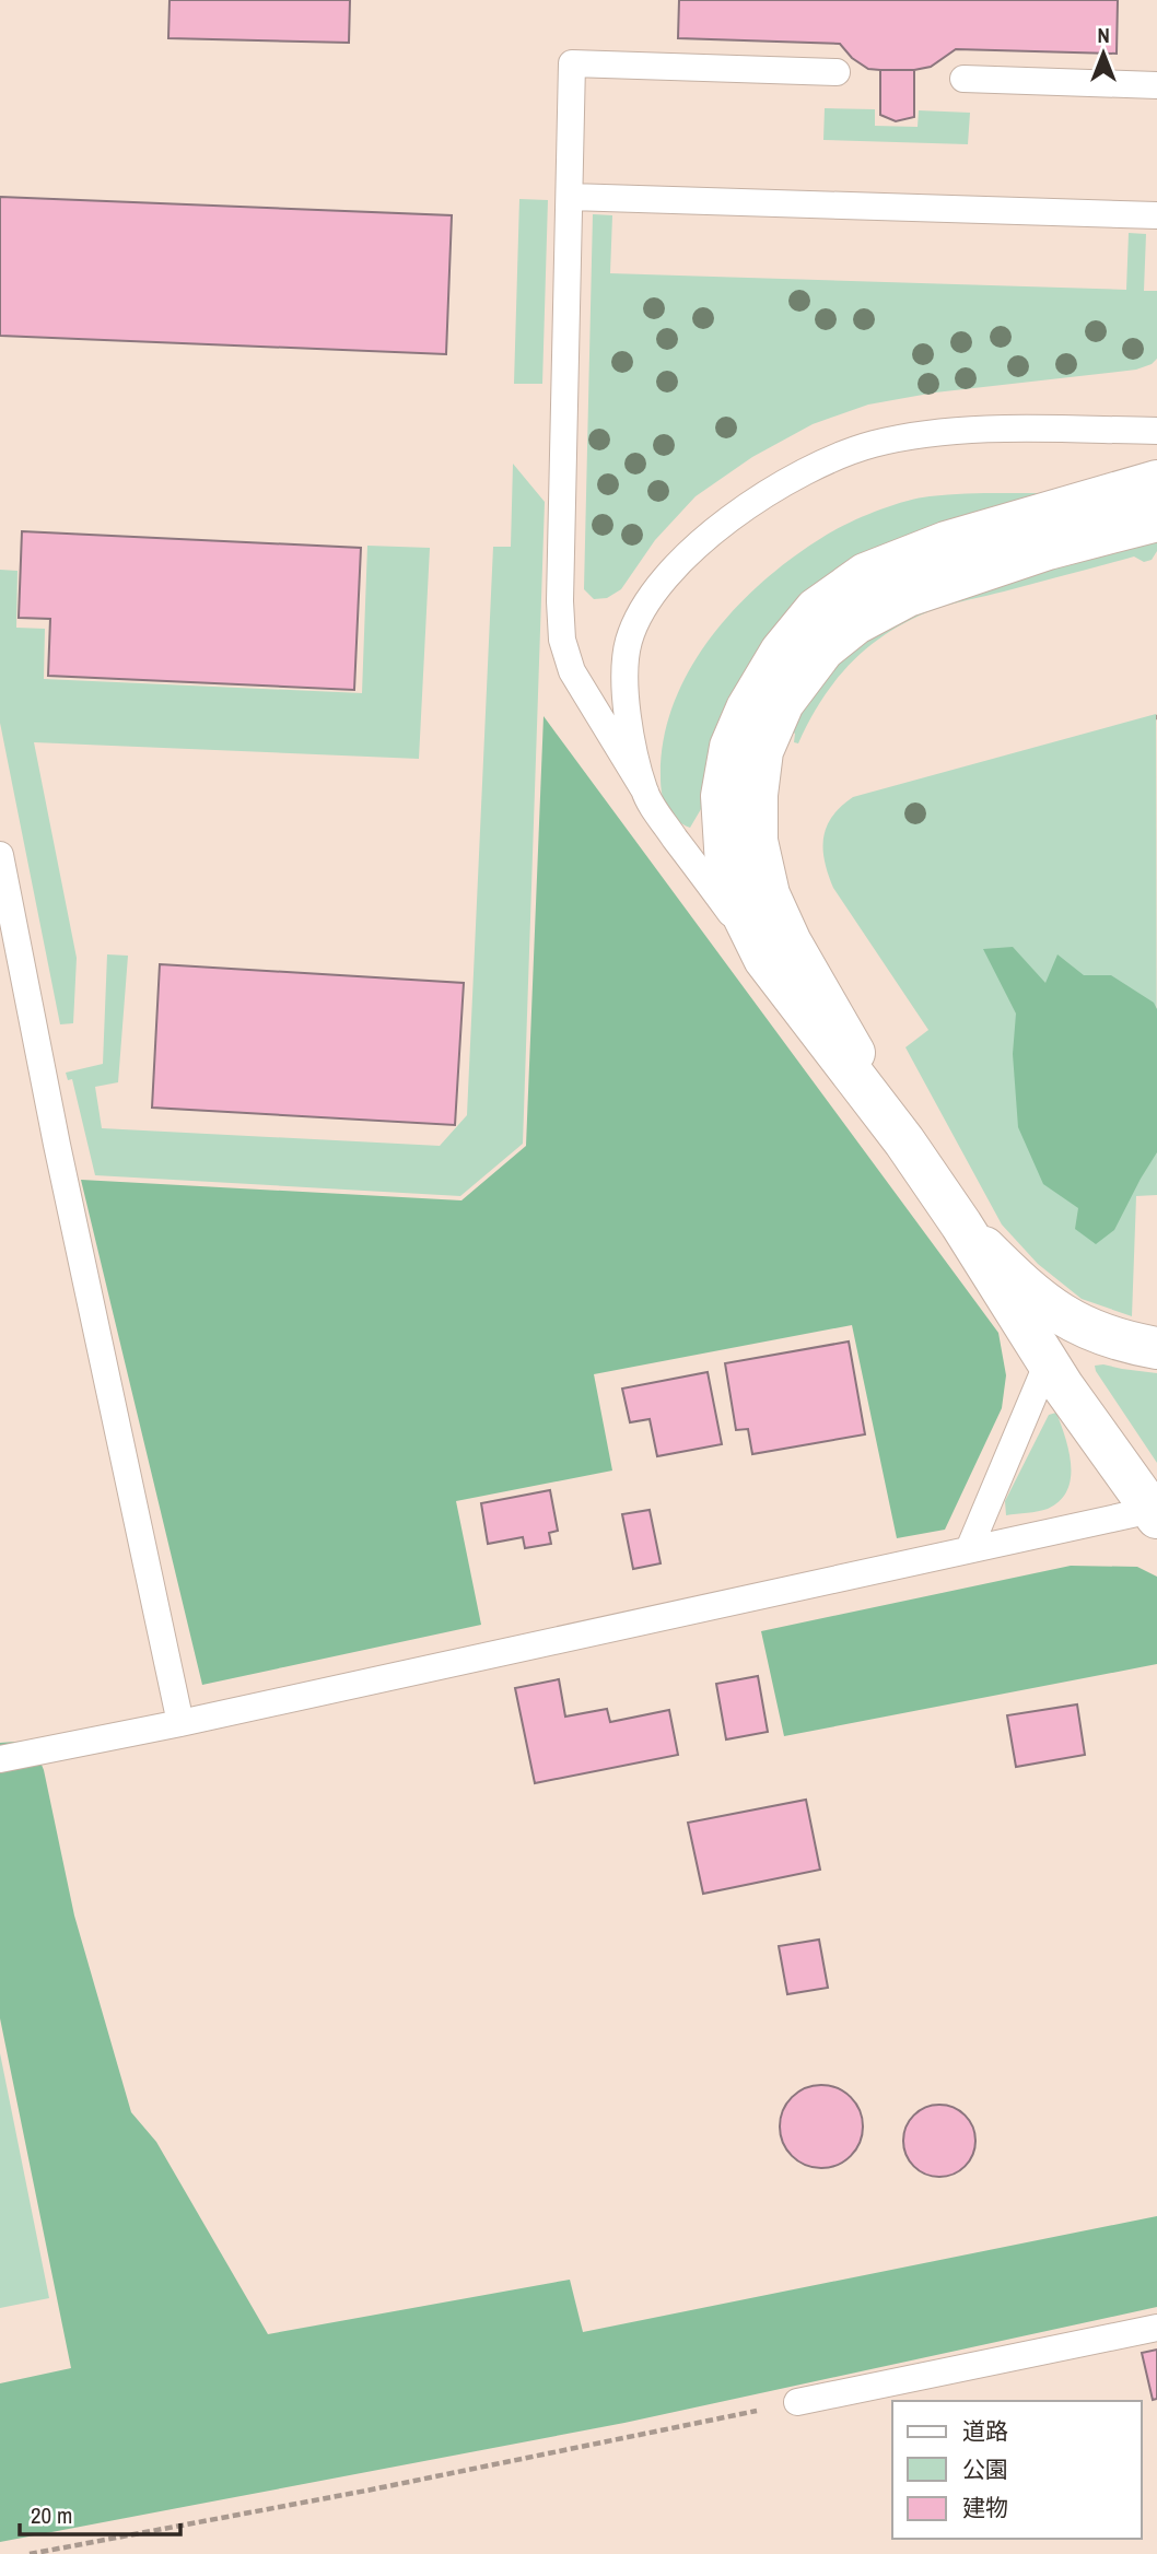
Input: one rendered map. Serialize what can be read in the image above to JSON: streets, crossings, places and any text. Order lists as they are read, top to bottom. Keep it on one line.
{"legend":["道路","公園","建物"],"scale_bar":"20 m","north":"top"}
